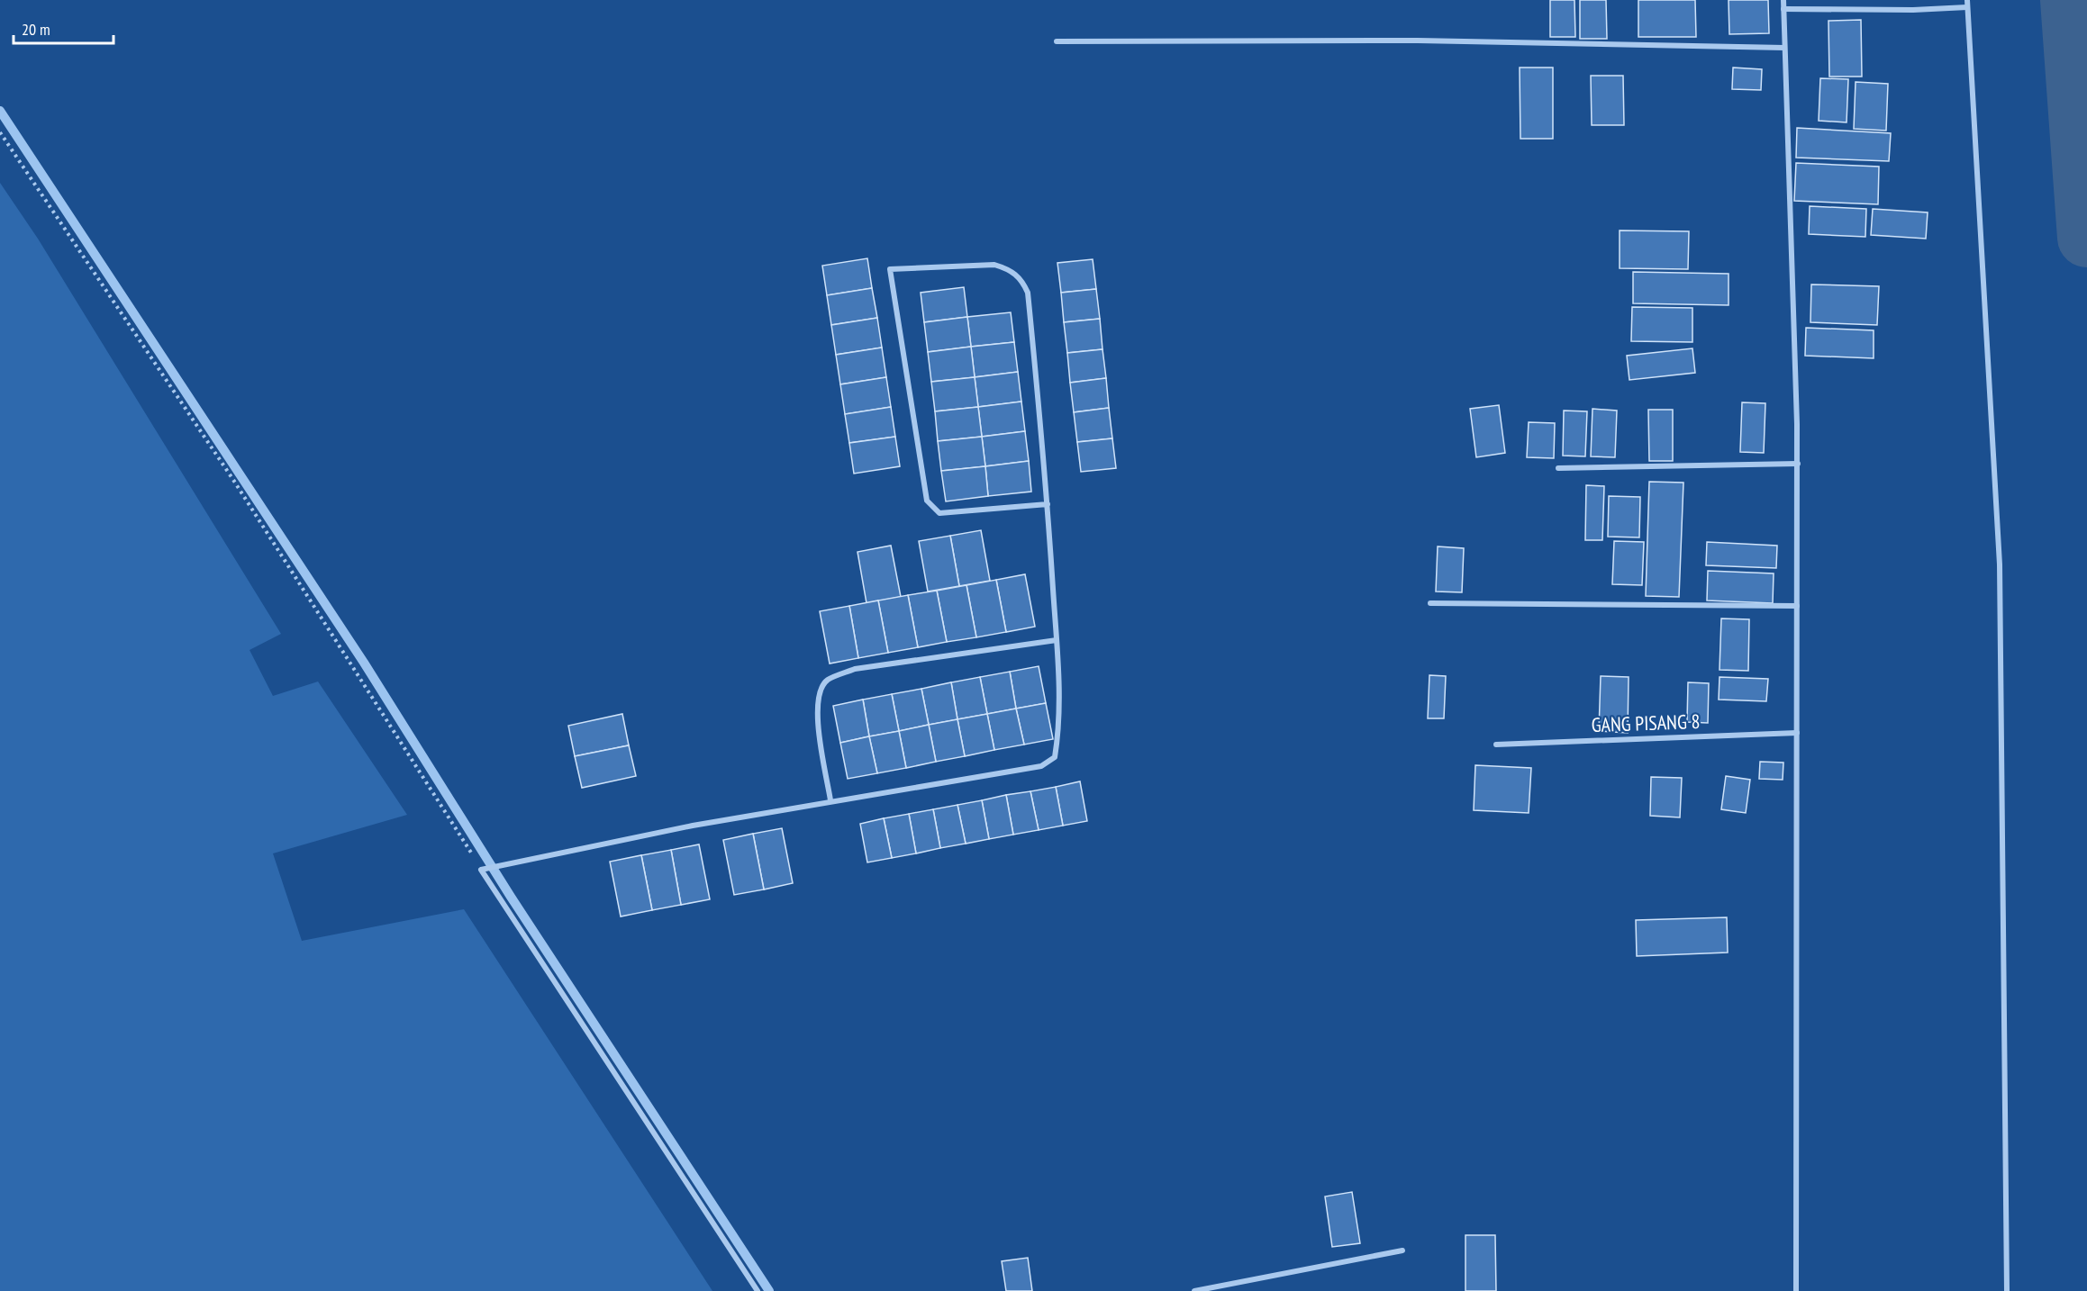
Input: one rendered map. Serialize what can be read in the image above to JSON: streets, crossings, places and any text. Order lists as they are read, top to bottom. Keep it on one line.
{"streets":{"street":["GANG PISANG 8"]},"scale_bar":"20 m"}
